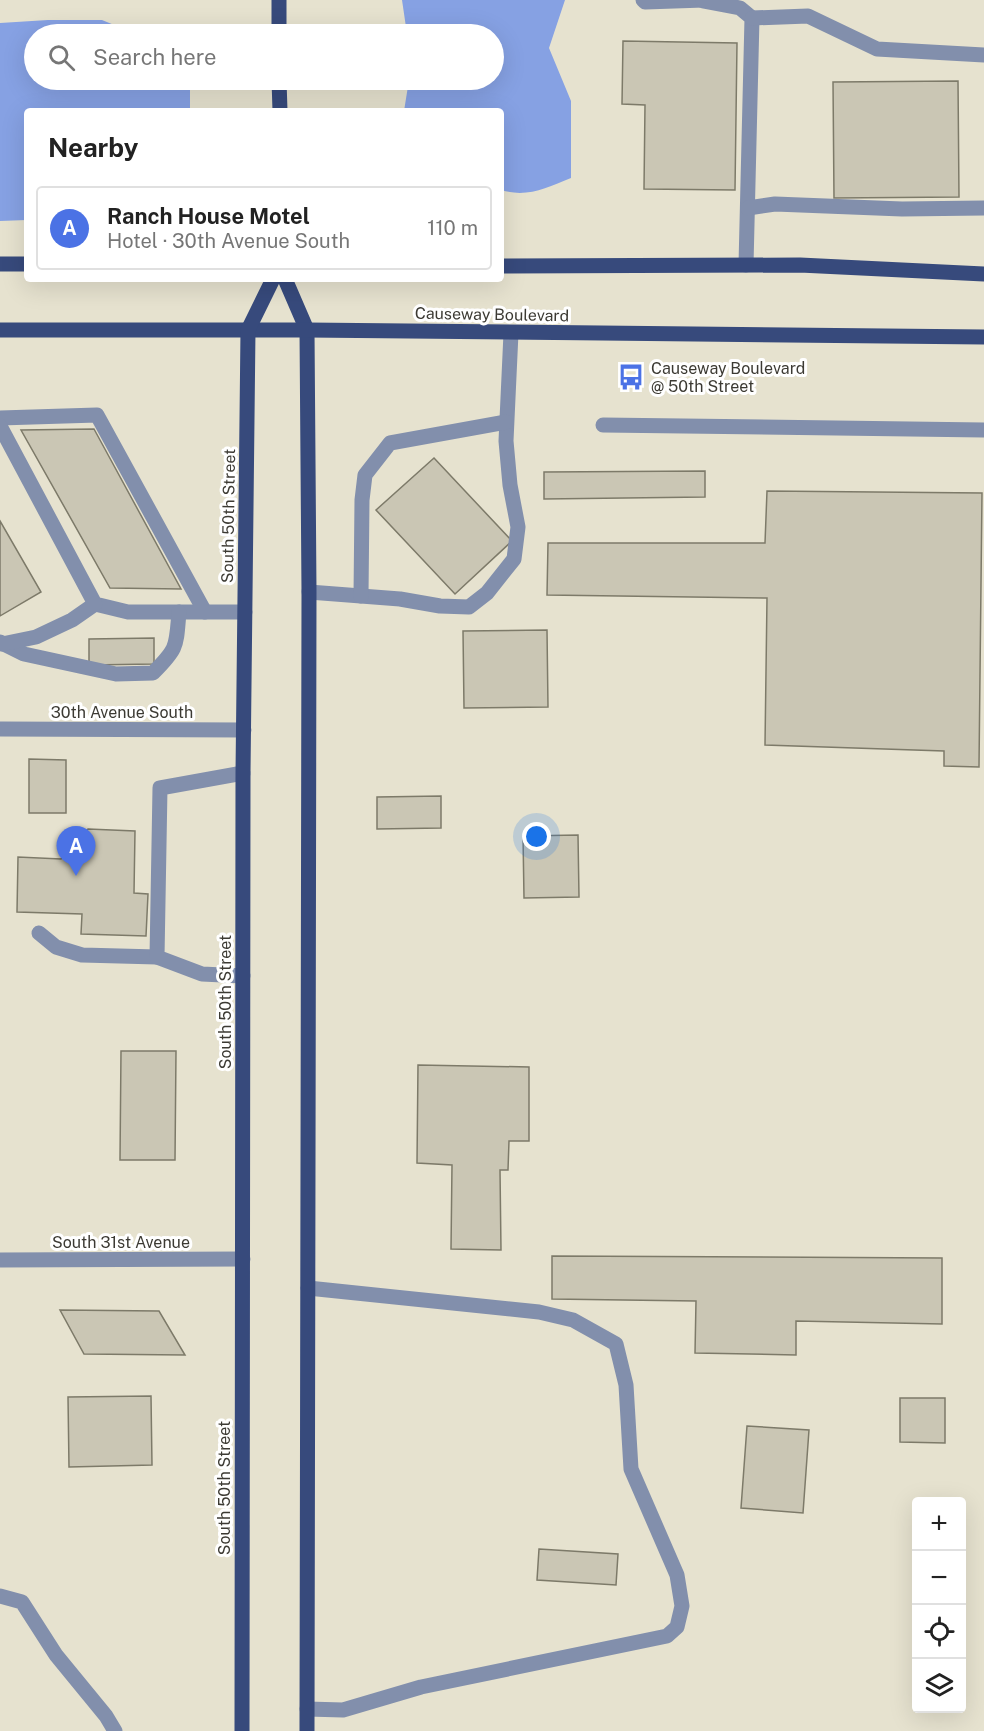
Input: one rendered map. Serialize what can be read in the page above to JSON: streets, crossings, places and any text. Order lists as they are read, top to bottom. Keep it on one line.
{"streets":{"main road":["Causeway Boulevard","South 50th Street"],"street":["30th Avenue South","South 31st Avenue"]},"crossings":[["Causeway Boulevard","South 50th Street"],["South 50th Street","30th Avenue South"],["South 50th Street","South 31st Avenue"]],"places":{"bus stop":["Causeway Boulevard @ 50th Street"]},"page":{"search":"Search here","heading":"Nearby","list":[{"mark":"A","name":"Ranch House Motel","note":"Hotel · 30th Avenue South","value":"110 m"}],"pins":"A","map_buttons":["+","−"]}}
